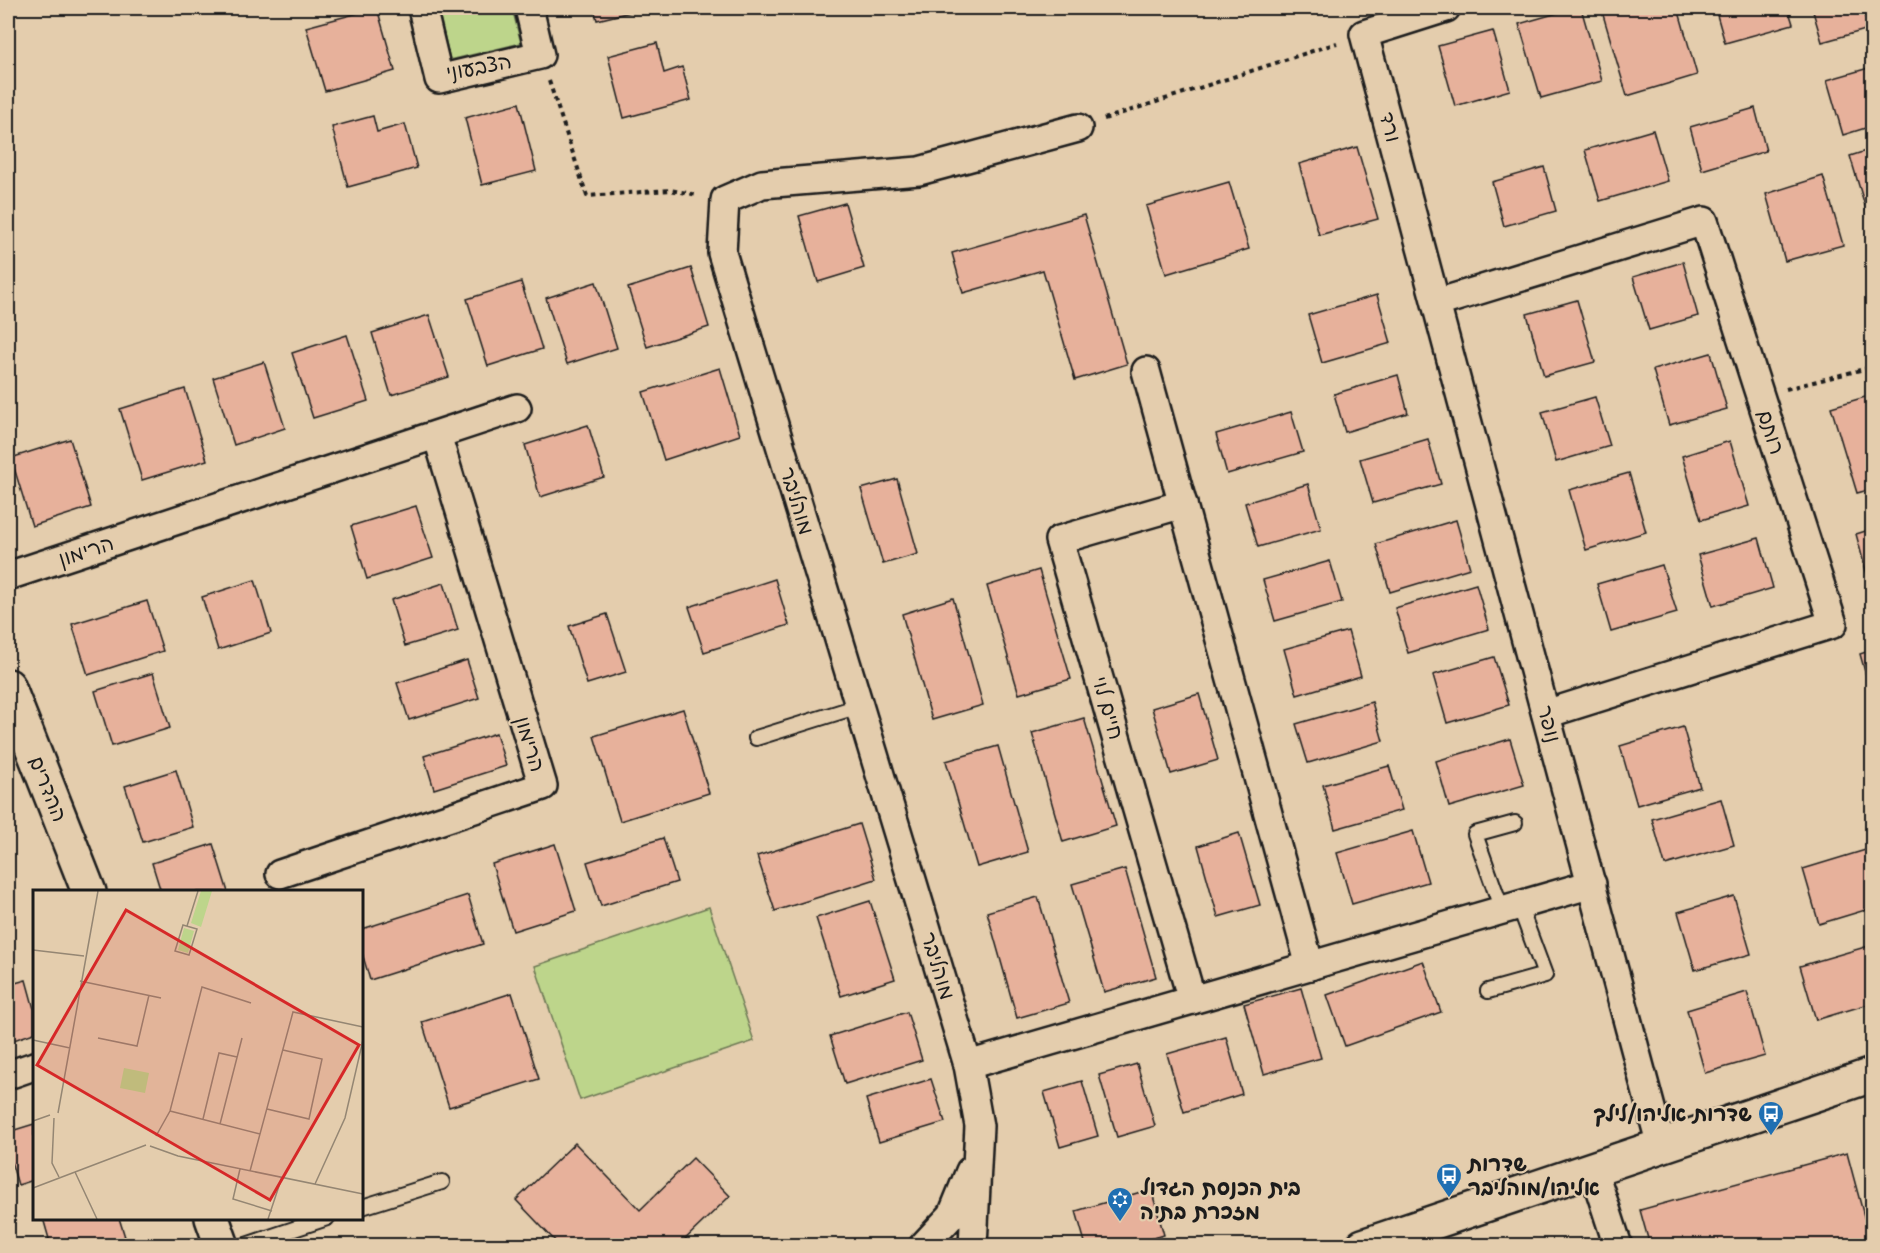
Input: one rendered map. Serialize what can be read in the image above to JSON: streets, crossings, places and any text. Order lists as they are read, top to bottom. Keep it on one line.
{"streets":{"street":["הצבעוני","ורד","רותם","מוהליבר","הרימון","חיים לוי","נופר","ההדרים"]},"crossings":[["ורד","רותם"],["ורד","נופר"],["רותם","נופר"]],"places":{"bus stop":["שדרות אליהו/לילך","שדרות אליהו/מוהליבר"],"synagogue":["בית הכנסת הגדול מזכרת בתיה"]}}
